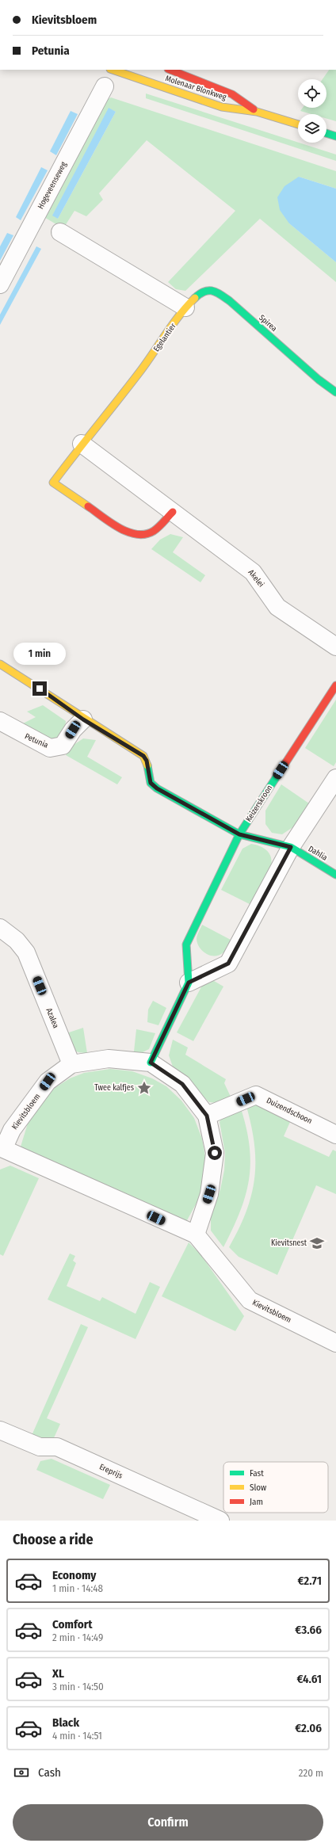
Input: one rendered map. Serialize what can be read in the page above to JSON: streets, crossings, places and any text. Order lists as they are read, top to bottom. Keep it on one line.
{"streets":{"street":["Molenaar Blonkweg","Hogeveenseweg","Spirea","Egelantier","Akelei","Petunia","Keizerskroon","Dahlia","Azalea","Duizendschoon","Kievitsbloem","Ereprijs"]},"crossings":[["Spirea","Egelantier"],["Egelantier","Akelei"],["Keizerskroon","Dahlia"],["Azalea","Kievitsbloem"],["Duizendschoon","Kievitsbloem"]],"places":{"place":["Twee kalfjes"],"school or university":["Kievitsnest"]},"legend":["Fast","Slow","Jam"],"page":{"banner":["Kievitsbloem","Petunia"],"bubble":"1 min","heading":"Choose a ride","list":[{"name":"Economy","note":"1 min · 14:48","value":"€2.71"},{"name":"Comfort","note":"2 min · 14:49","value":"€3.66"},{"name":"XL","note":"3 min · 14:50","value":"€4.61"},{"name":"Black","note":"4 min · 14:51","value":"€2.06"}],"pay":["Cash","220 m"],"buttons":"Confirm"}}
